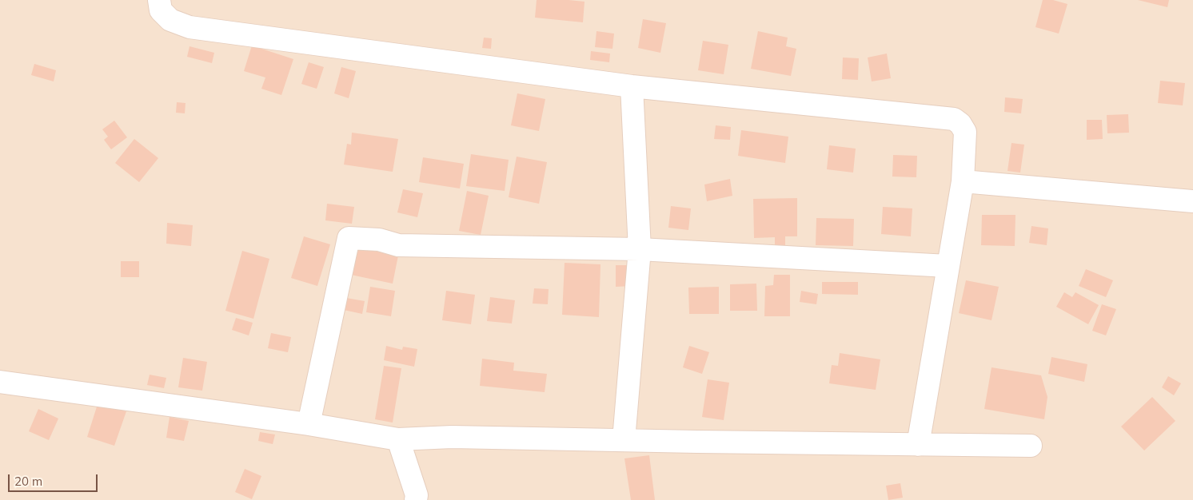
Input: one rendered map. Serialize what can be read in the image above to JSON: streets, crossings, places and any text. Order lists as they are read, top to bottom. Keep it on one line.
{"scale_bar":"20 m"}
